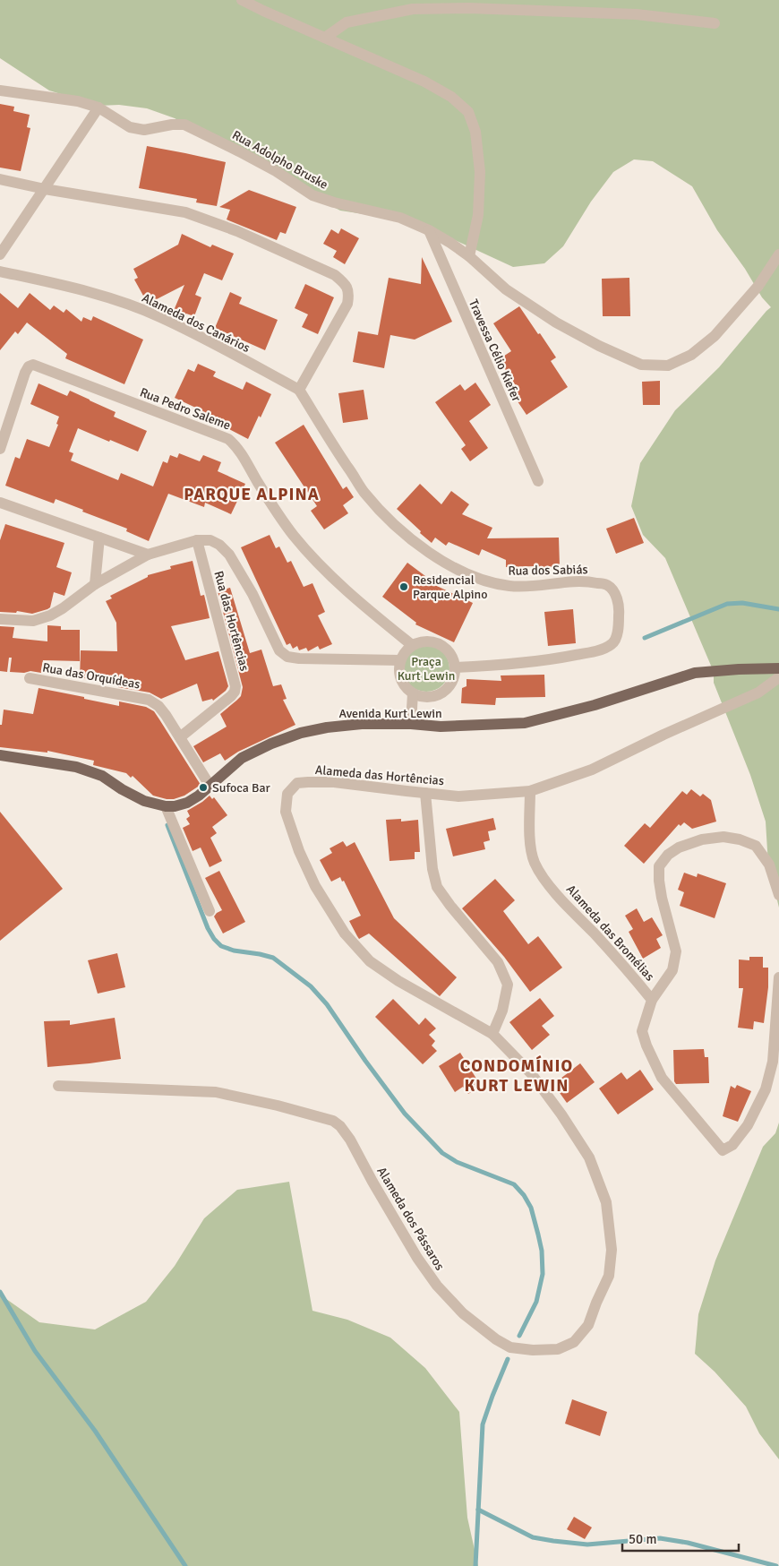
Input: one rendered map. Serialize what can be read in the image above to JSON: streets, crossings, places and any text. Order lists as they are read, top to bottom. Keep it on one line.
{"streets":{"main road":["Avenida Kurt Lewin"],"street":["Rua Adolpho Bruske","Alameda dos Canários","Travessa Célio Kiefer","Rua Pedro Saleme","Rua dos Sabiás","Rua das Hortências","Rua das Orquídeas","Alameda das Hortências","Alameda das Bromélias","Alameda dos Pássaros"]},"crossings":[["Rua Adolpho Bruske","Travessa Célio Kiefer"],["Alameda dos Canários","Rua dos Sabiás"],["Rua Pedro Saleme","Rua dos Sabiás"],["Rua das Hortências","Rua das Orquídeas"],["Rua das Orquídeas","Avenida Kurt Lewin"],["Alameda das Hortências","Alameda das Bromélias"],["Alameda das Hortências","Alameda dos Pássaros"]],"districts":["PARQUE ALPINA","CONDOMÍNIO KURT LEWIN"],"parks":["Praça Kurt Lewin"],"places":["Residencial Parque Alpino","Sufoca Bar"],"scale_bar":"50 m"}
